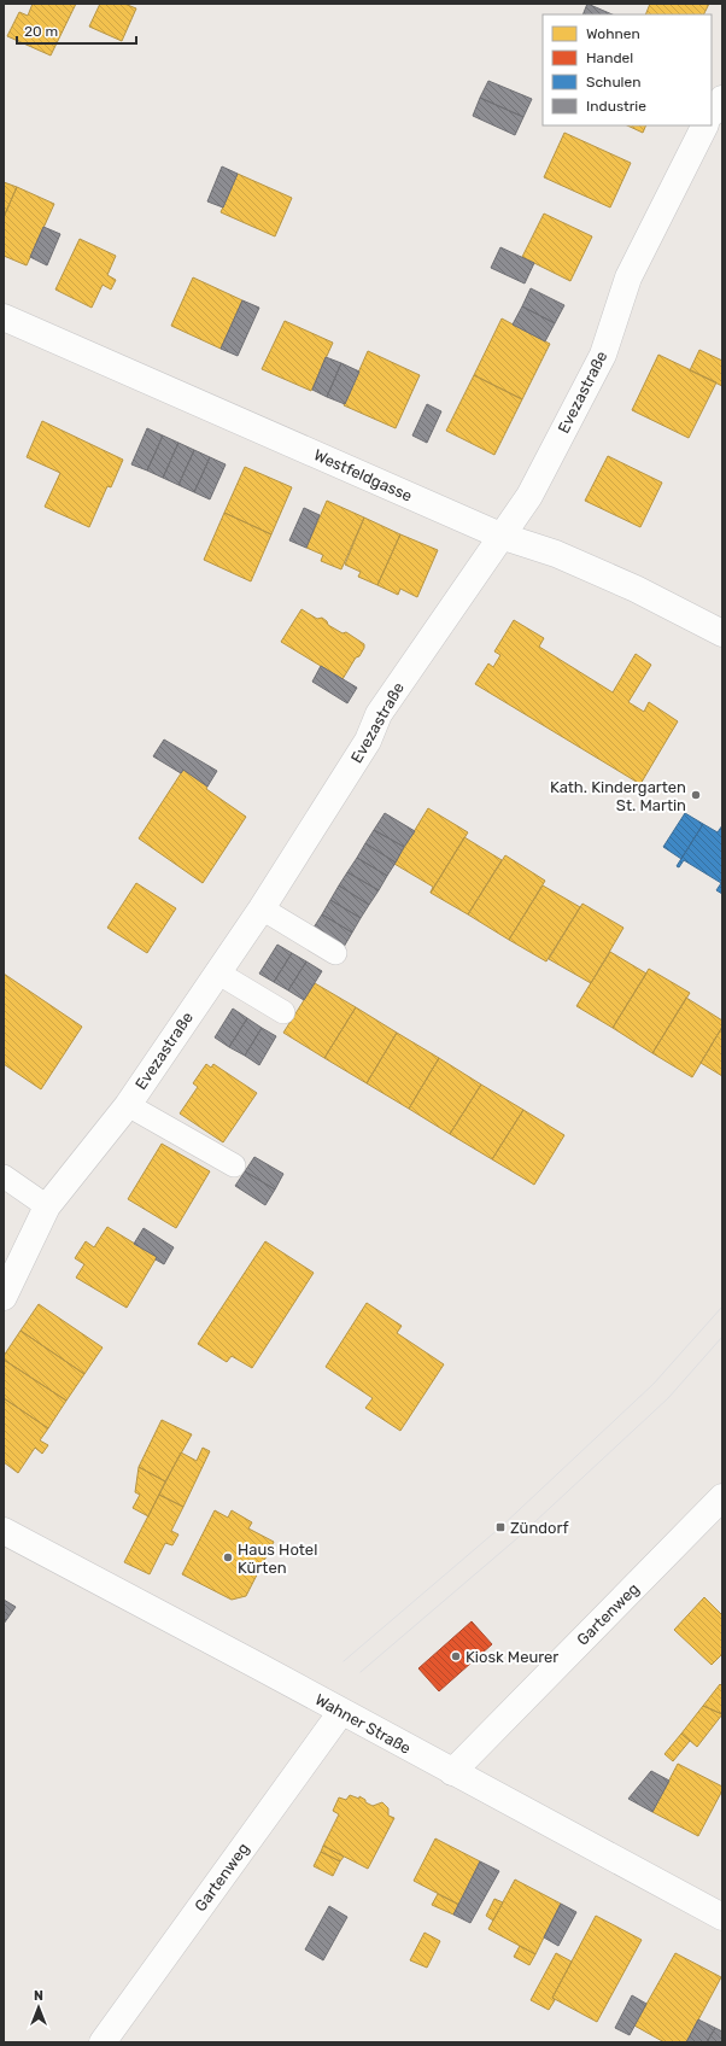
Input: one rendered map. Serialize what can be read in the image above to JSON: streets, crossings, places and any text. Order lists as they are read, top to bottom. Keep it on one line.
{"streets":{"street":["Evezastraße","Westfeldgasse","Gartenweg","Wahner Straße"]},"crossings":[["Evezastraße","Westfeldgasse"],["Gartenweg","Wahner Straße"]],"places":{"other":["Kath. Kindergarten St. Martin","Haus Hotel Kürten","Kiosk Meurer"],"transit":["Zündorf"]},"legend":["Wohnen","Handel","Schulen","Industrie"],"scale_bar":"20 m","north":"top"}
